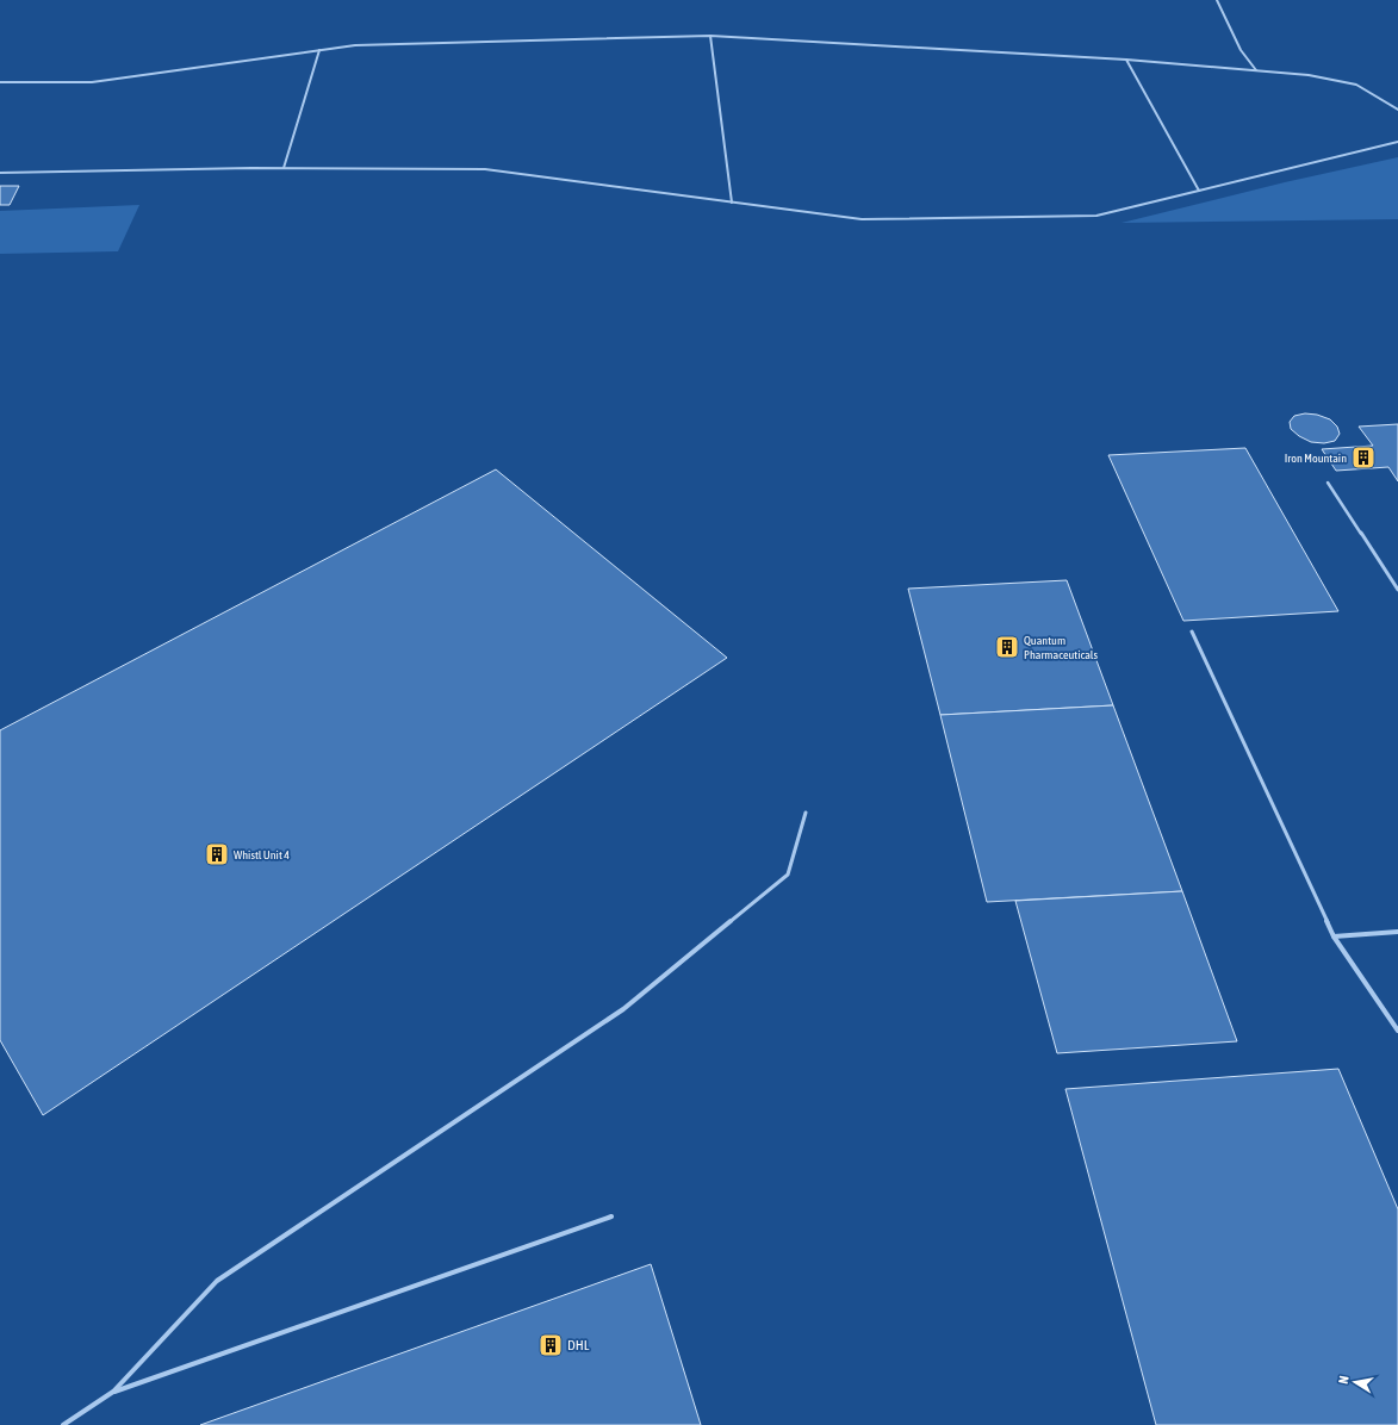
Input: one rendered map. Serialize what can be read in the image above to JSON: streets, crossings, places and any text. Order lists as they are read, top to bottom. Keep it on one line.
{"places":{"building":["Iron Mountain","Quantum Pharmaceuticals","Whistl Unit 4","DHL"]},"north":"left"}
